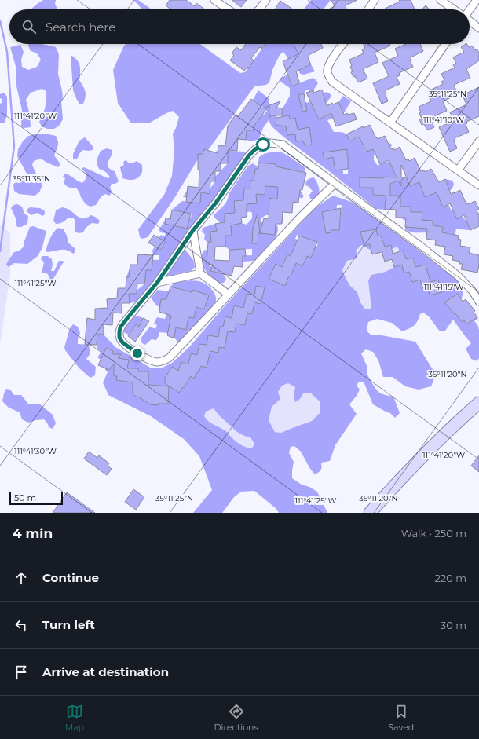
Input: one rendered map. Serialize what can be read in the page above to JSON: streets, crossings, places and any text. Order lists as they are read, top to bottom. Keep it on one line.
{"scale_bar":"50 m","page":{"search":"Search here","scale":"50 m","heading":["4 min","Walk · 250 m"],"list":[["Continue","220 m"],["Turn left","30 m"],"Arrive at destination"],"nav":["Map","Directions","Saved"]},"coordinates":["35°11'25\"N","111°41'20\"W","111°41'10\"W","35°11'35\"N","111°41'25\"W","111°41'15\"W","35°11'20\"N","111°41'30\"W"]}
